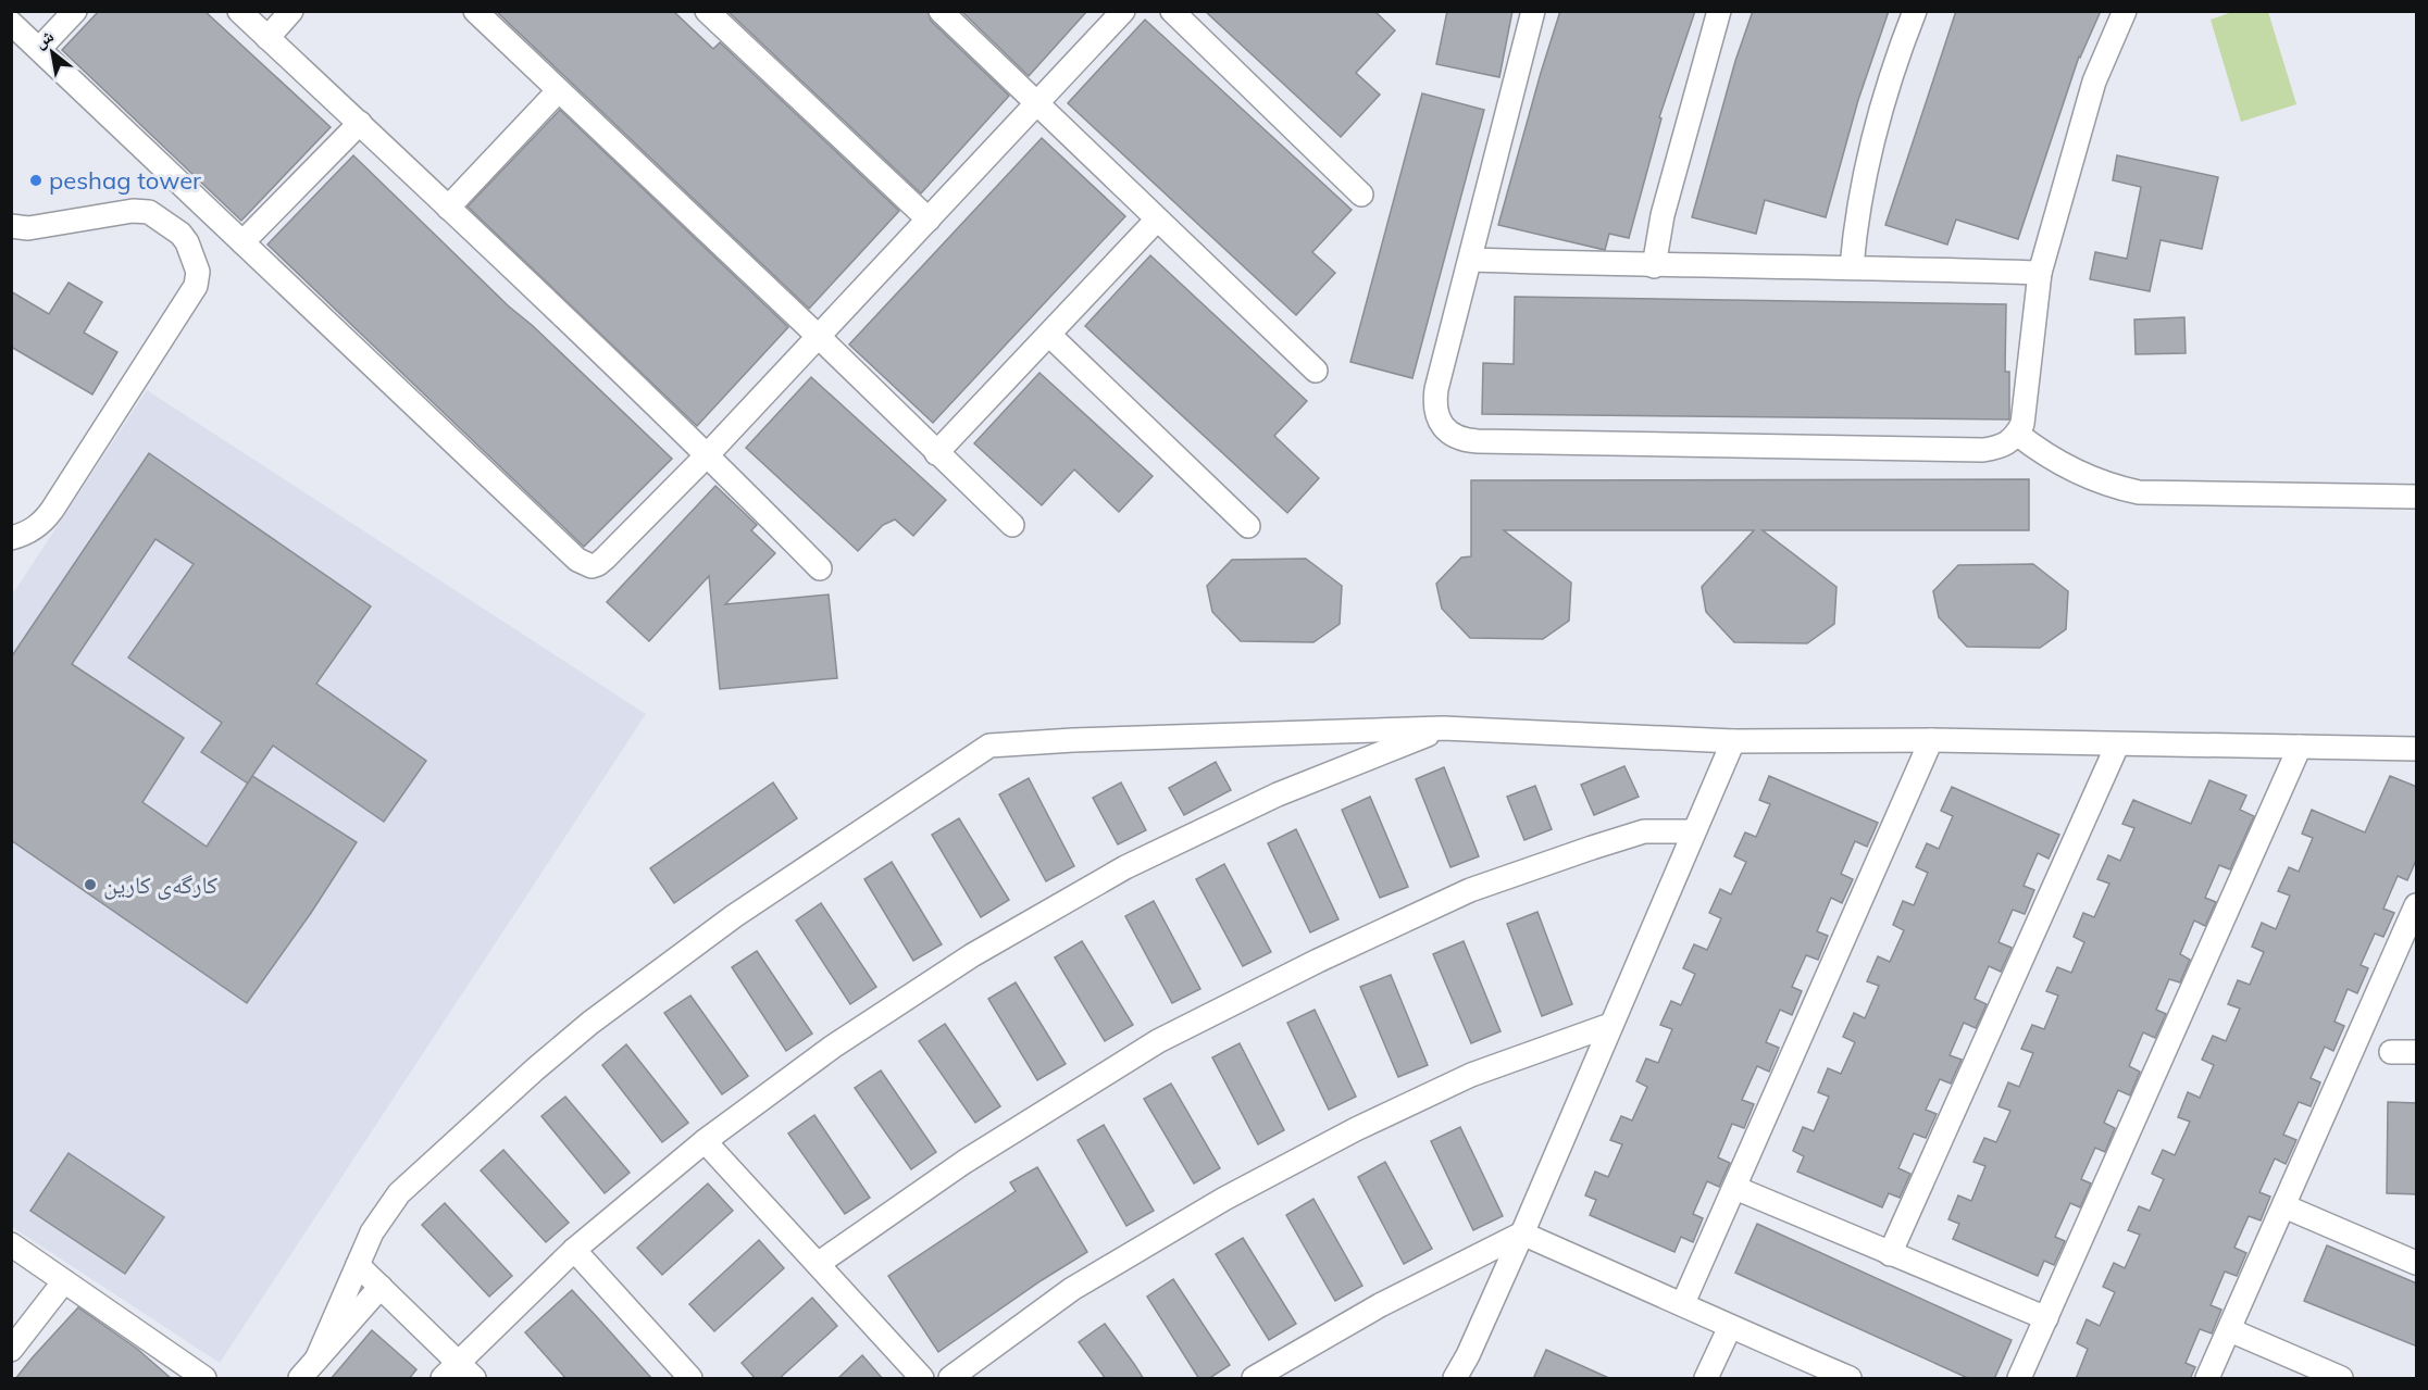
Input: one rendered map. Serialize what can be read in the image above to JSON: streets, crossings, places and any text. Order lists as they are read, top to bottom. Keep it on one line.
{"places":["peshag tower","کارگەی کارین"],"north":"top left"}
